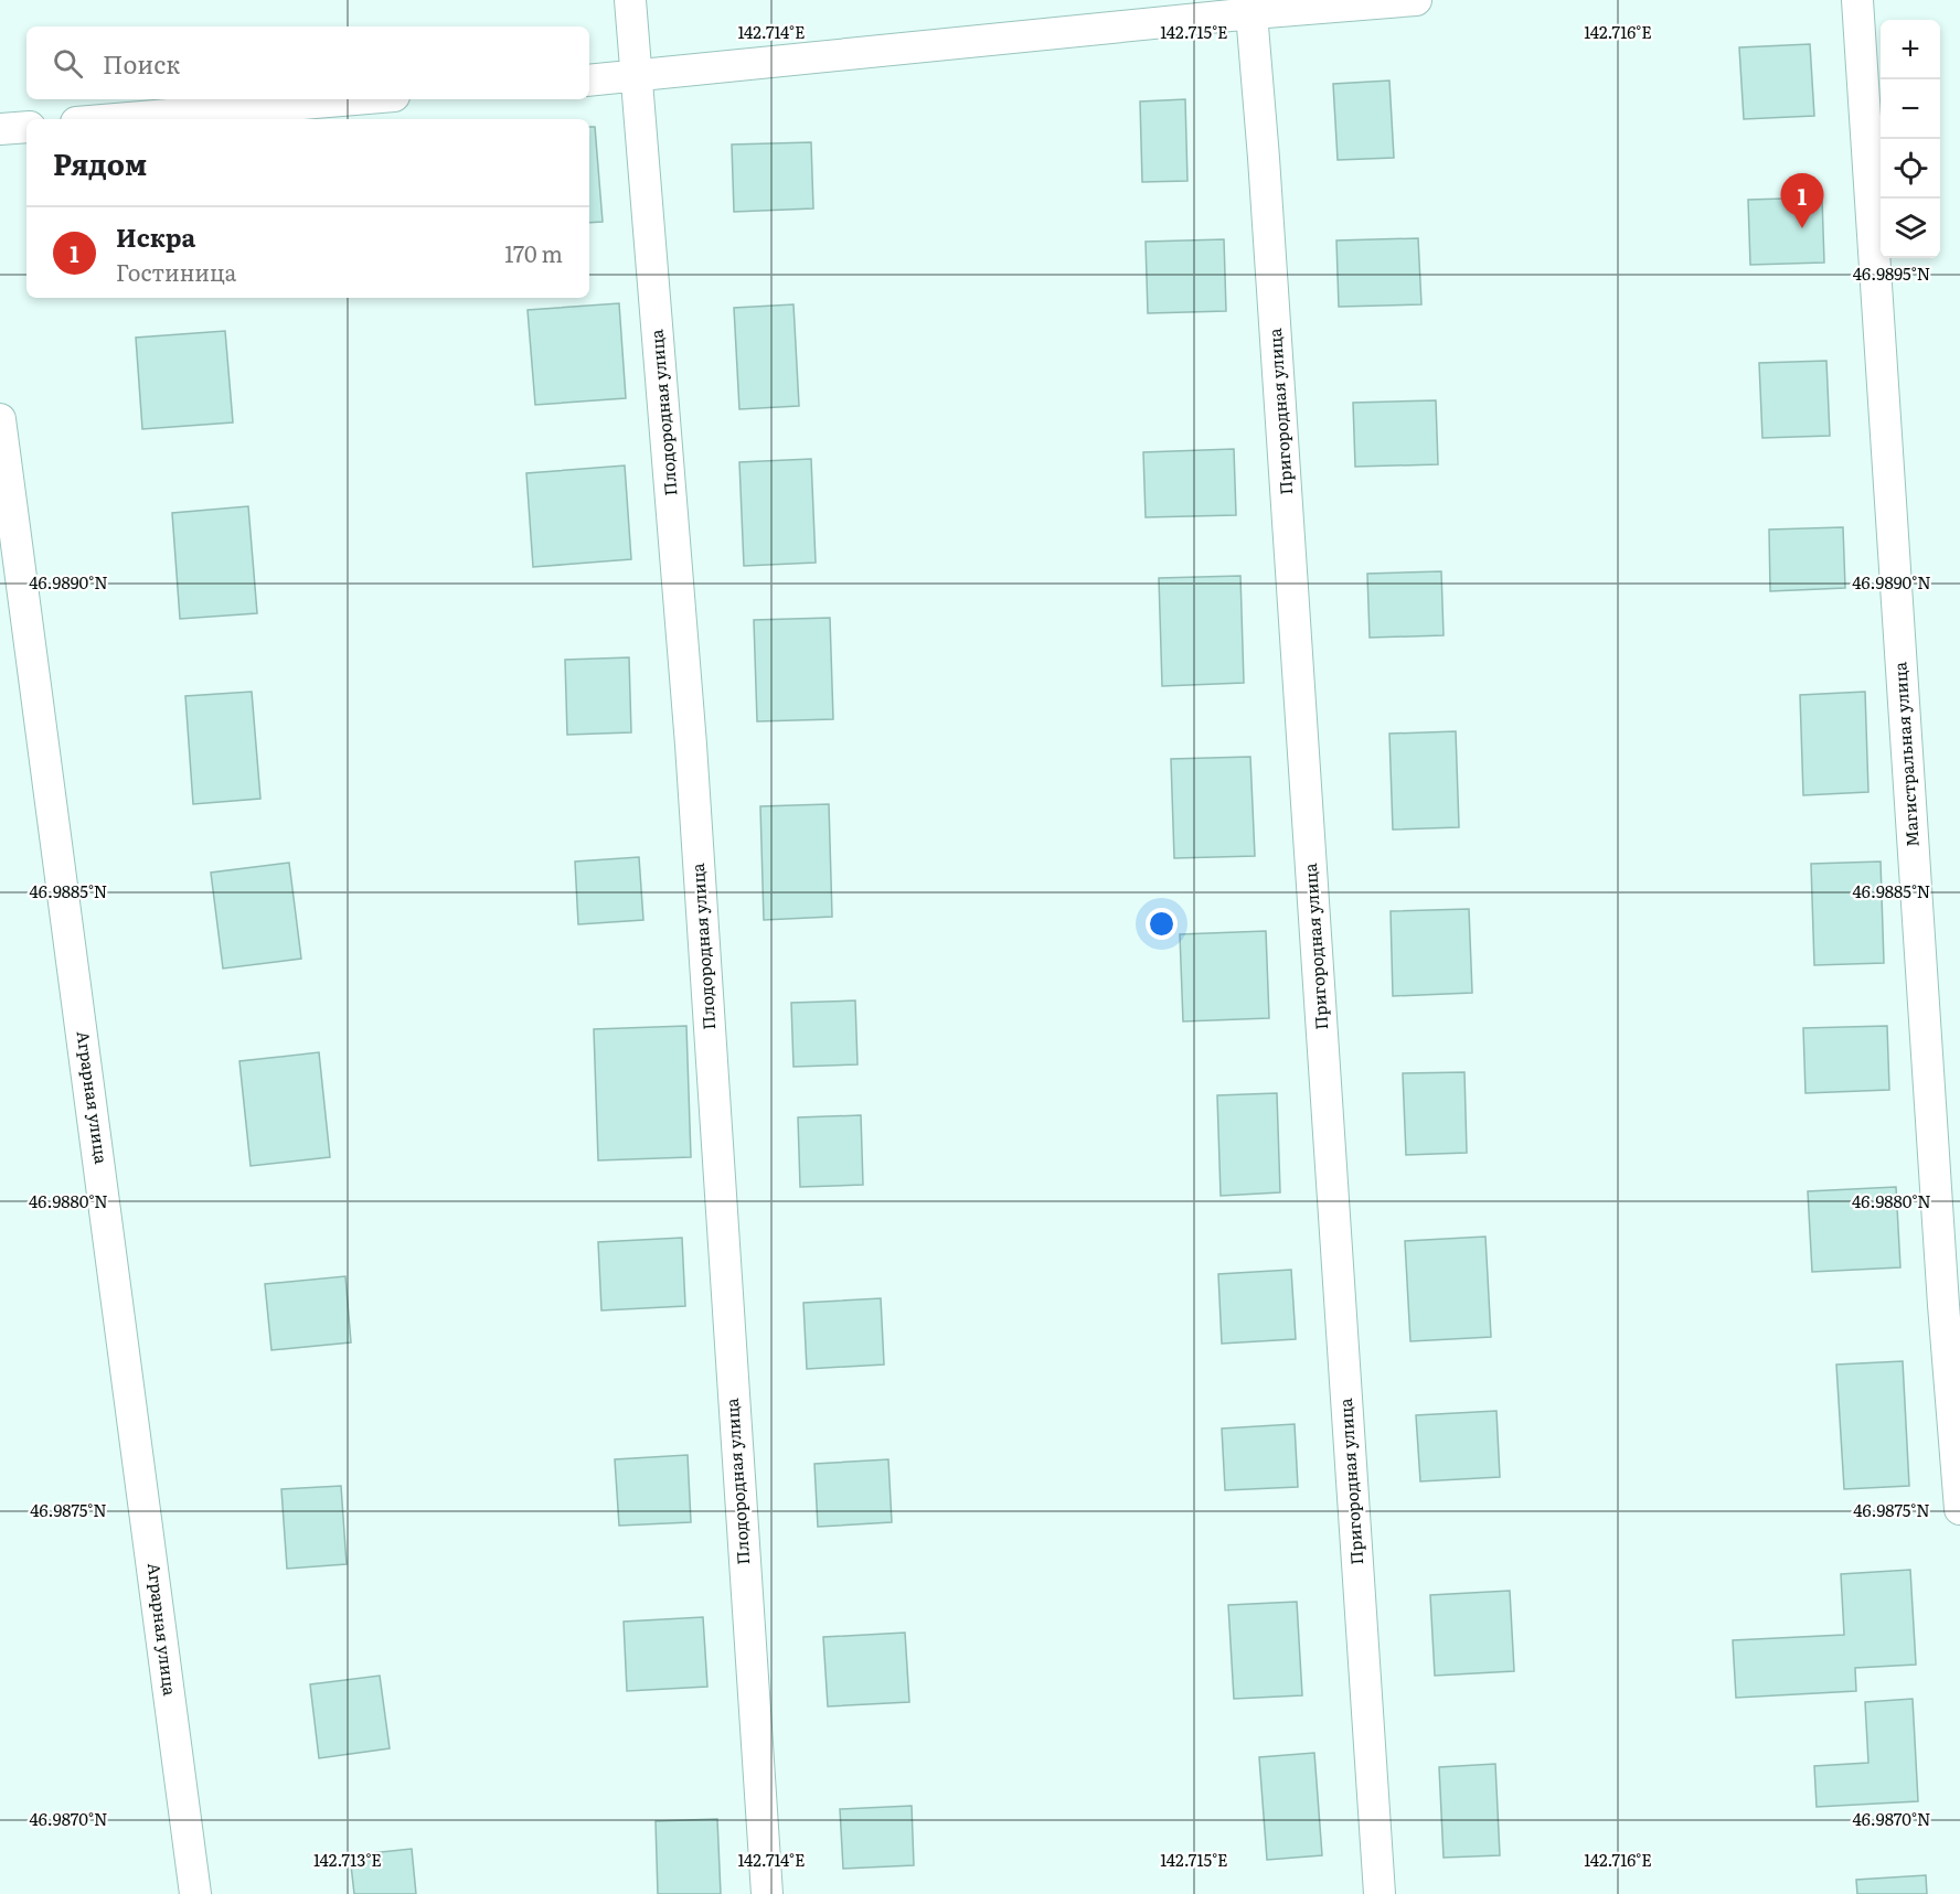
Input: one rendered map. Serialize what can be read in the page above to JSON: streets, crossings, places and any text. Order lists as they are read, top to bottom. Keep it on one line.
{"streets":{"street":["Пригородная улица","Плодородная улица","Магистральная улица","Аграрная улица"]},"page":{"map_buttons":["+","−"],"search":"Поиск","heading":"Рядом","pins":"1","list":[{"mark":"1","name":"Искра","note":"Гостиница","value":"170 m"}]},"coordinates":["142.714°E","142.715°E","142.716°E","46.9895°N","46.9890°N","46.9885°N","46.9880°N","46.9875°N","46.9870°N","142.713°E"]}
